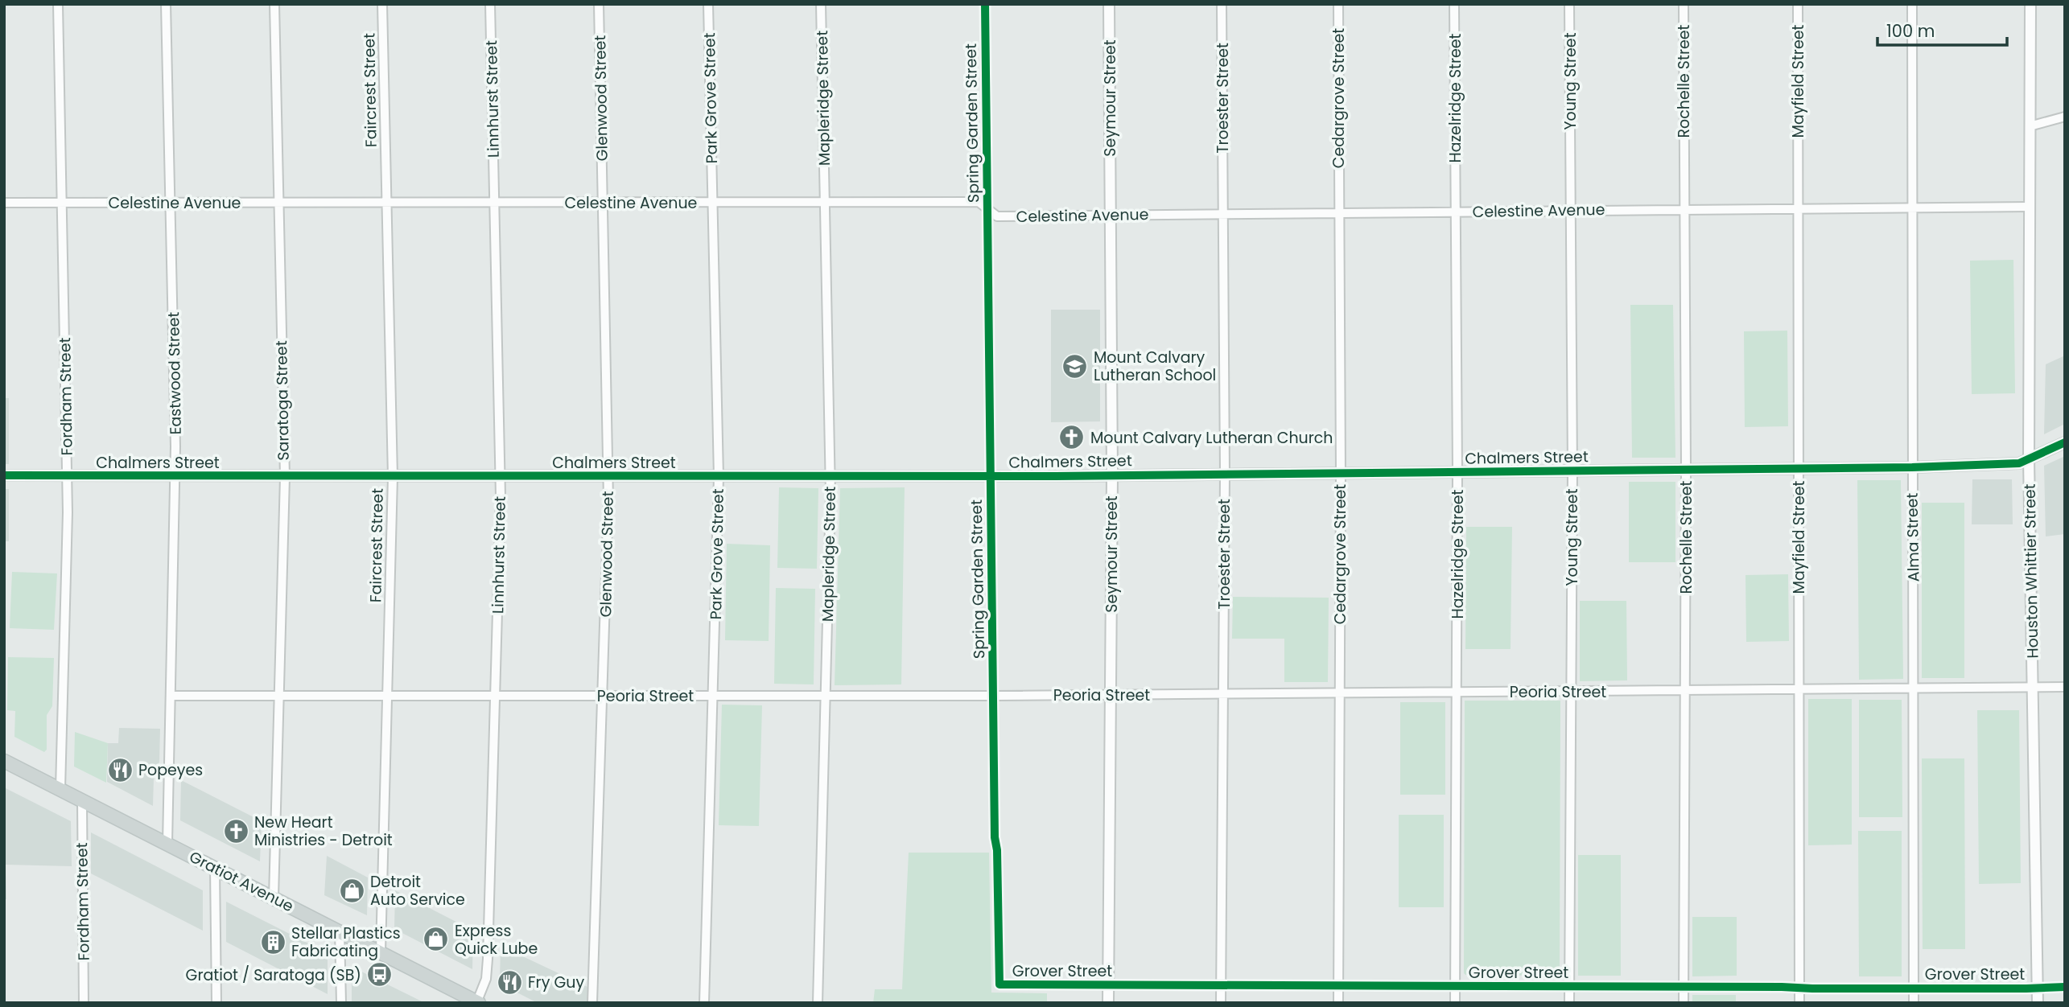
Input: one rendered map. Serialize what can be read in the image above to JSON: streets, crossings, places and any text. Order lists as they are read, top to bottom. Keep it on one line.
{"streets":{"main road":["Gratiot Avenue"],"street":["Young Street","Rochelle Street","Mayfield Street","Faircrest Street","Glenwood Street","Park Grove Street","Mapleridge Street","Seymour Street","Troester Street","Cedargrove Street","Hazelridge Street","Linnhurst Street","Spring Garden Street","Celestine Avenue","Eastwood Street","Fordham Street","Saratoga Street","Chalmers Street","Alma Street","Houston Whittier Street","Peoria Street","Grover Street"]},"crossings":[["Young Street","Celestine Avenue"],["Young Street","Chalmers Street"],["Young Street","Peoria Street"],["Young Street","Grover Street"],["Rochelle Street","Celestine Avenue"],["Rochelle Street","Chalmers Street"],["Rochelle Street","Peoria Street"],["Rochelle Street","Grover Street"],["Mayfield Street","Celestine Avenue"],["Mayfield Street","Chalmers Street"],["Mayfield Street","Peoria Street"],["Mayfield Street","Grover Street"],["Faircrest Street","Celestine Avenue"],["Faircrest Street","Chalmers Street"],["Faircrest Street","Peoria Street"],["Faircrest Street","Gratiot Avenue"],["Glenwood Street","Celestine Avenue"],["Glenwood Street","Chalmers Street"],["Glenwood Street","Peoria Street"],["Park Grove Street","Celestine Avenue"],["Park Grove Street","Chalmers Street"],["Park Grove Street","Peoria Street"],["Mapleridge Street","Celestine Avenue"],["Mapleridge Street","Chalmers Street"],["Mapleridge Street","Peoria Street"],["Seymour Street","Celestine Avenue"],["Seymour Street","Chalmers Street"],["Seymour Street","Peoria Street"],["Seymour Street","Grover Street"],["Troester Street","Celestine Avenue"],["Troester Street","Chalmers Street"],["Troester Street","Peoria Street"],["Troester Street","Grover Street"],["Cedargrove Street","Celestine Avenue"],["Cedargrove Street","Chalmers Street"],["Cedargrove Street","Peoria Street"],["Cedargrove Street","Grover Street"],["Hazelridge Street","Celestine Avenue"],["Hazelridge Street","Chalmers Street"],["Hazelridge Street","Peoria Street"],["Hazelridge Street","Grover Street"],["Linnhurst Street","Celestine Avenue"],["Linnhurst Street","Chalmers Street"],["Linnhurst Street","Peoria Street"],["Linnhurst Street","Gratiot Avenue"],["Spring Garden Street","Celestine Avenue"],["Spring Garden Street","Chalmers Street"],["Spring Garden Street","Peoria Street"],["Spring Garden Street","Grover Street"],["Celestine Avenue","Eastwood Street"],["Celestine Avenue","Fordham Street"],["Celestine Avenue","Saratoga Street"],["Celestine Avenue","Alma Street"],["Celestine Avenue","Houston Whittier Street"],["Eastwood Street","Chalmers Street"],["Eastwood Street","Peoria Street"],["Eastwood Street","Gratiot Avenue"],["Fordham Street","Chalmers Street"],["Fordham Street","Gratiot Avenue"],["Saratoga Street","Chalmers Street"],["Saratoga Street","Peoria Street"],["Saratoga Street","Gratiot Avenue"],["Chalmers Street","Alma Street"],["Chalmers Street","Houston Whittier Street"],["Alma Street","Peoria Street"],["Alma Street","Grover Street"],["Houston Whittier Street","Peoria Street"],["Houston Whittier Street","Grover Street"]],"places":{"school or university":["Mount Calvary Lutheran School"],"church":["Mount Calvary Lutheran Church","New Heart Ministries - Detroit"],"restaurant":["Popeyes","Fry Guy"],"shop":["Detroit Auto Service","Express Quick Lube"],"building":["Stellar Plastics Fabricating"],"bus stop":["Gratiot / Saratoga (SB)"]},"scale_bar":"100 m"}
